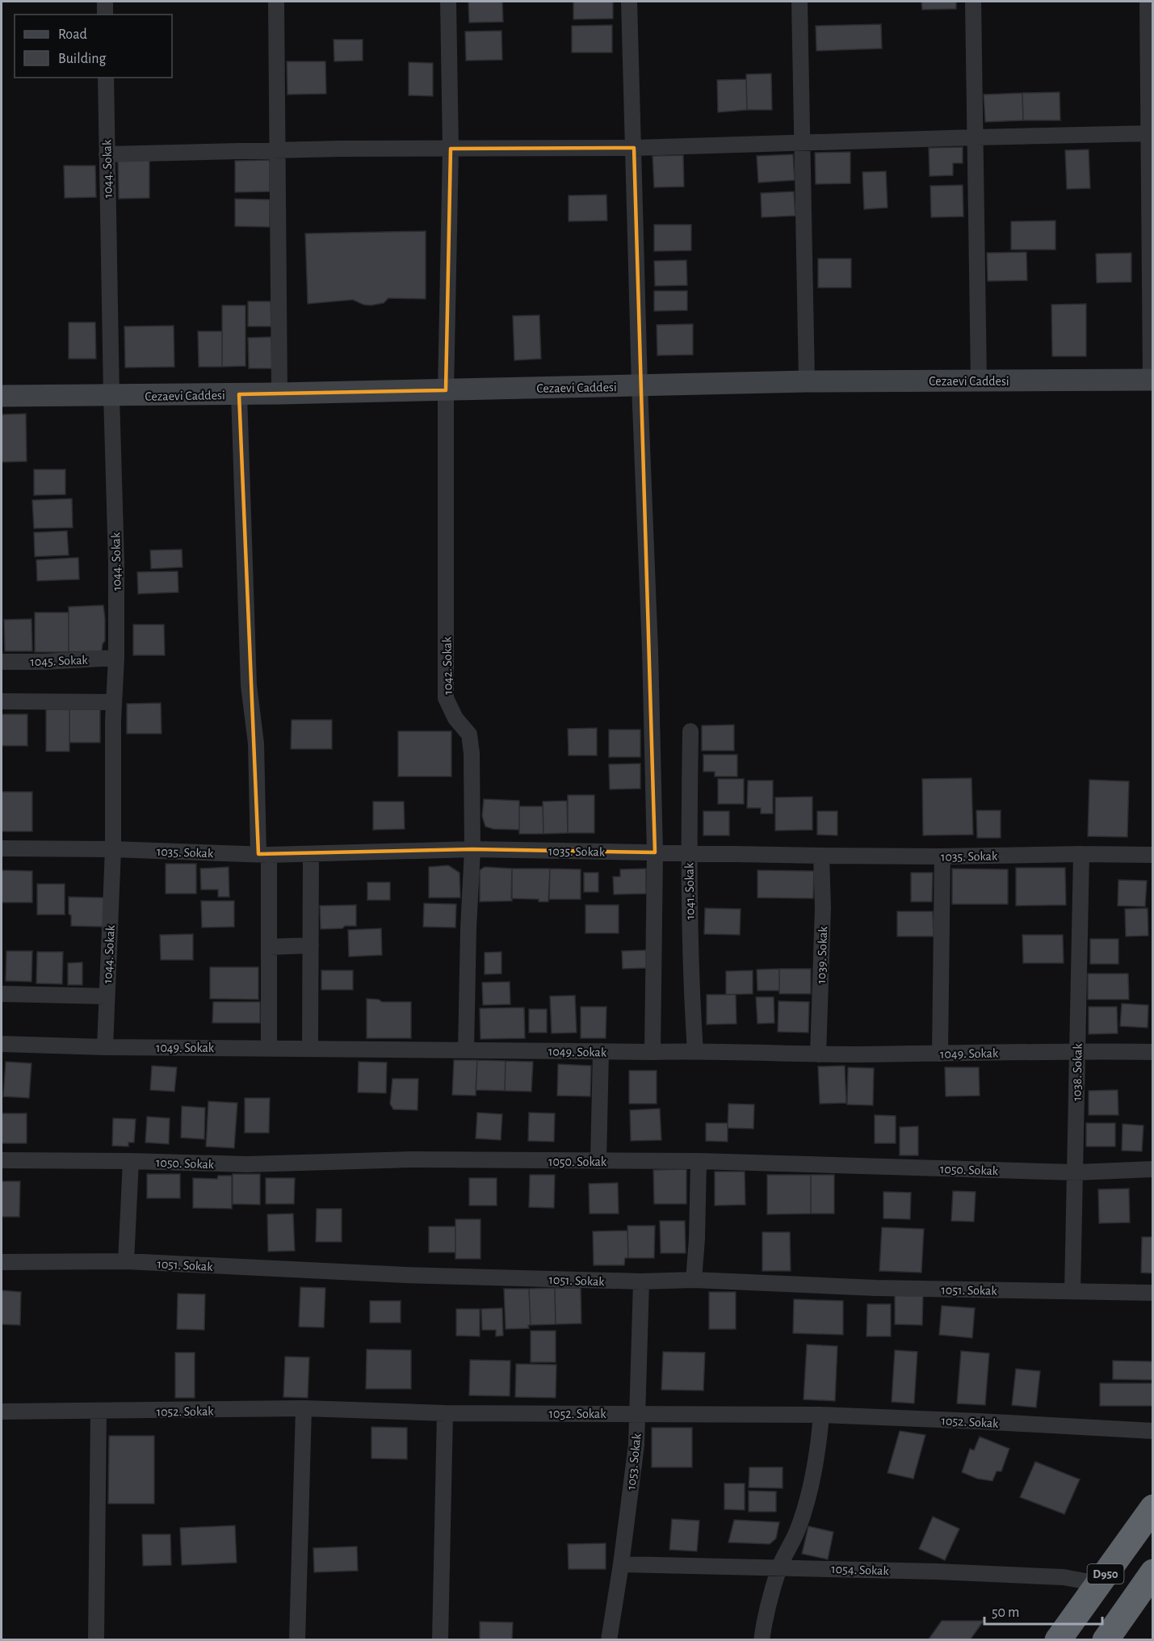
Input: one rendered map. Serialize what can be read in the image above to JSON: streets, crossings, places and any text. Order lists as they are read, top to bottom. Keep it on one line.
{"streets":{"highway":["D950"],"street":["1044. Sokak","Cezaevi Caddesi","1045. Sokak","1042. Sokak","1035. Sokak","1041. Sokak","1039. Sokak","1049. Sokak","1038. Sokak","1050. Sokak","1051. Sokak","1052. Sokak","1053. Sokak","1054. Sokak"]},"crossings":[["1044. Sokak","Cezaevi Caddesi"],["1044. Sokak","1045. Sokak"],["1044. Sokak","1035. Sokak"],["1044. Sokak","1049. Sokak"],["Cezaevi Caddesi","1042. Sokak"],["1042. Sokak","1035. Sokak"],["1042. Sokak","1049. Sokak"],["1035. Sokak","1041. Sokak"],["1035. Sokak","1039. Sokak"],["1035. Sokak","1038. Sokak"],["1041. Sokak","1049. Sokak"],["1039. Sokak","1049. Sokak"],["1049. Sokak","1038. Sokak"],["1038. Sokak","1050. Sokak"],["1038. Sokak","1051. Sokak"],["1051. Sokak","1053. Sokak"],["1052. Sokak","1053. Sokak"],["1053. Sokak","1054. Sokak"],["1054. Sokak","D950"]],"legend":["Road","Building"],"scale_bar":"50 m"}
